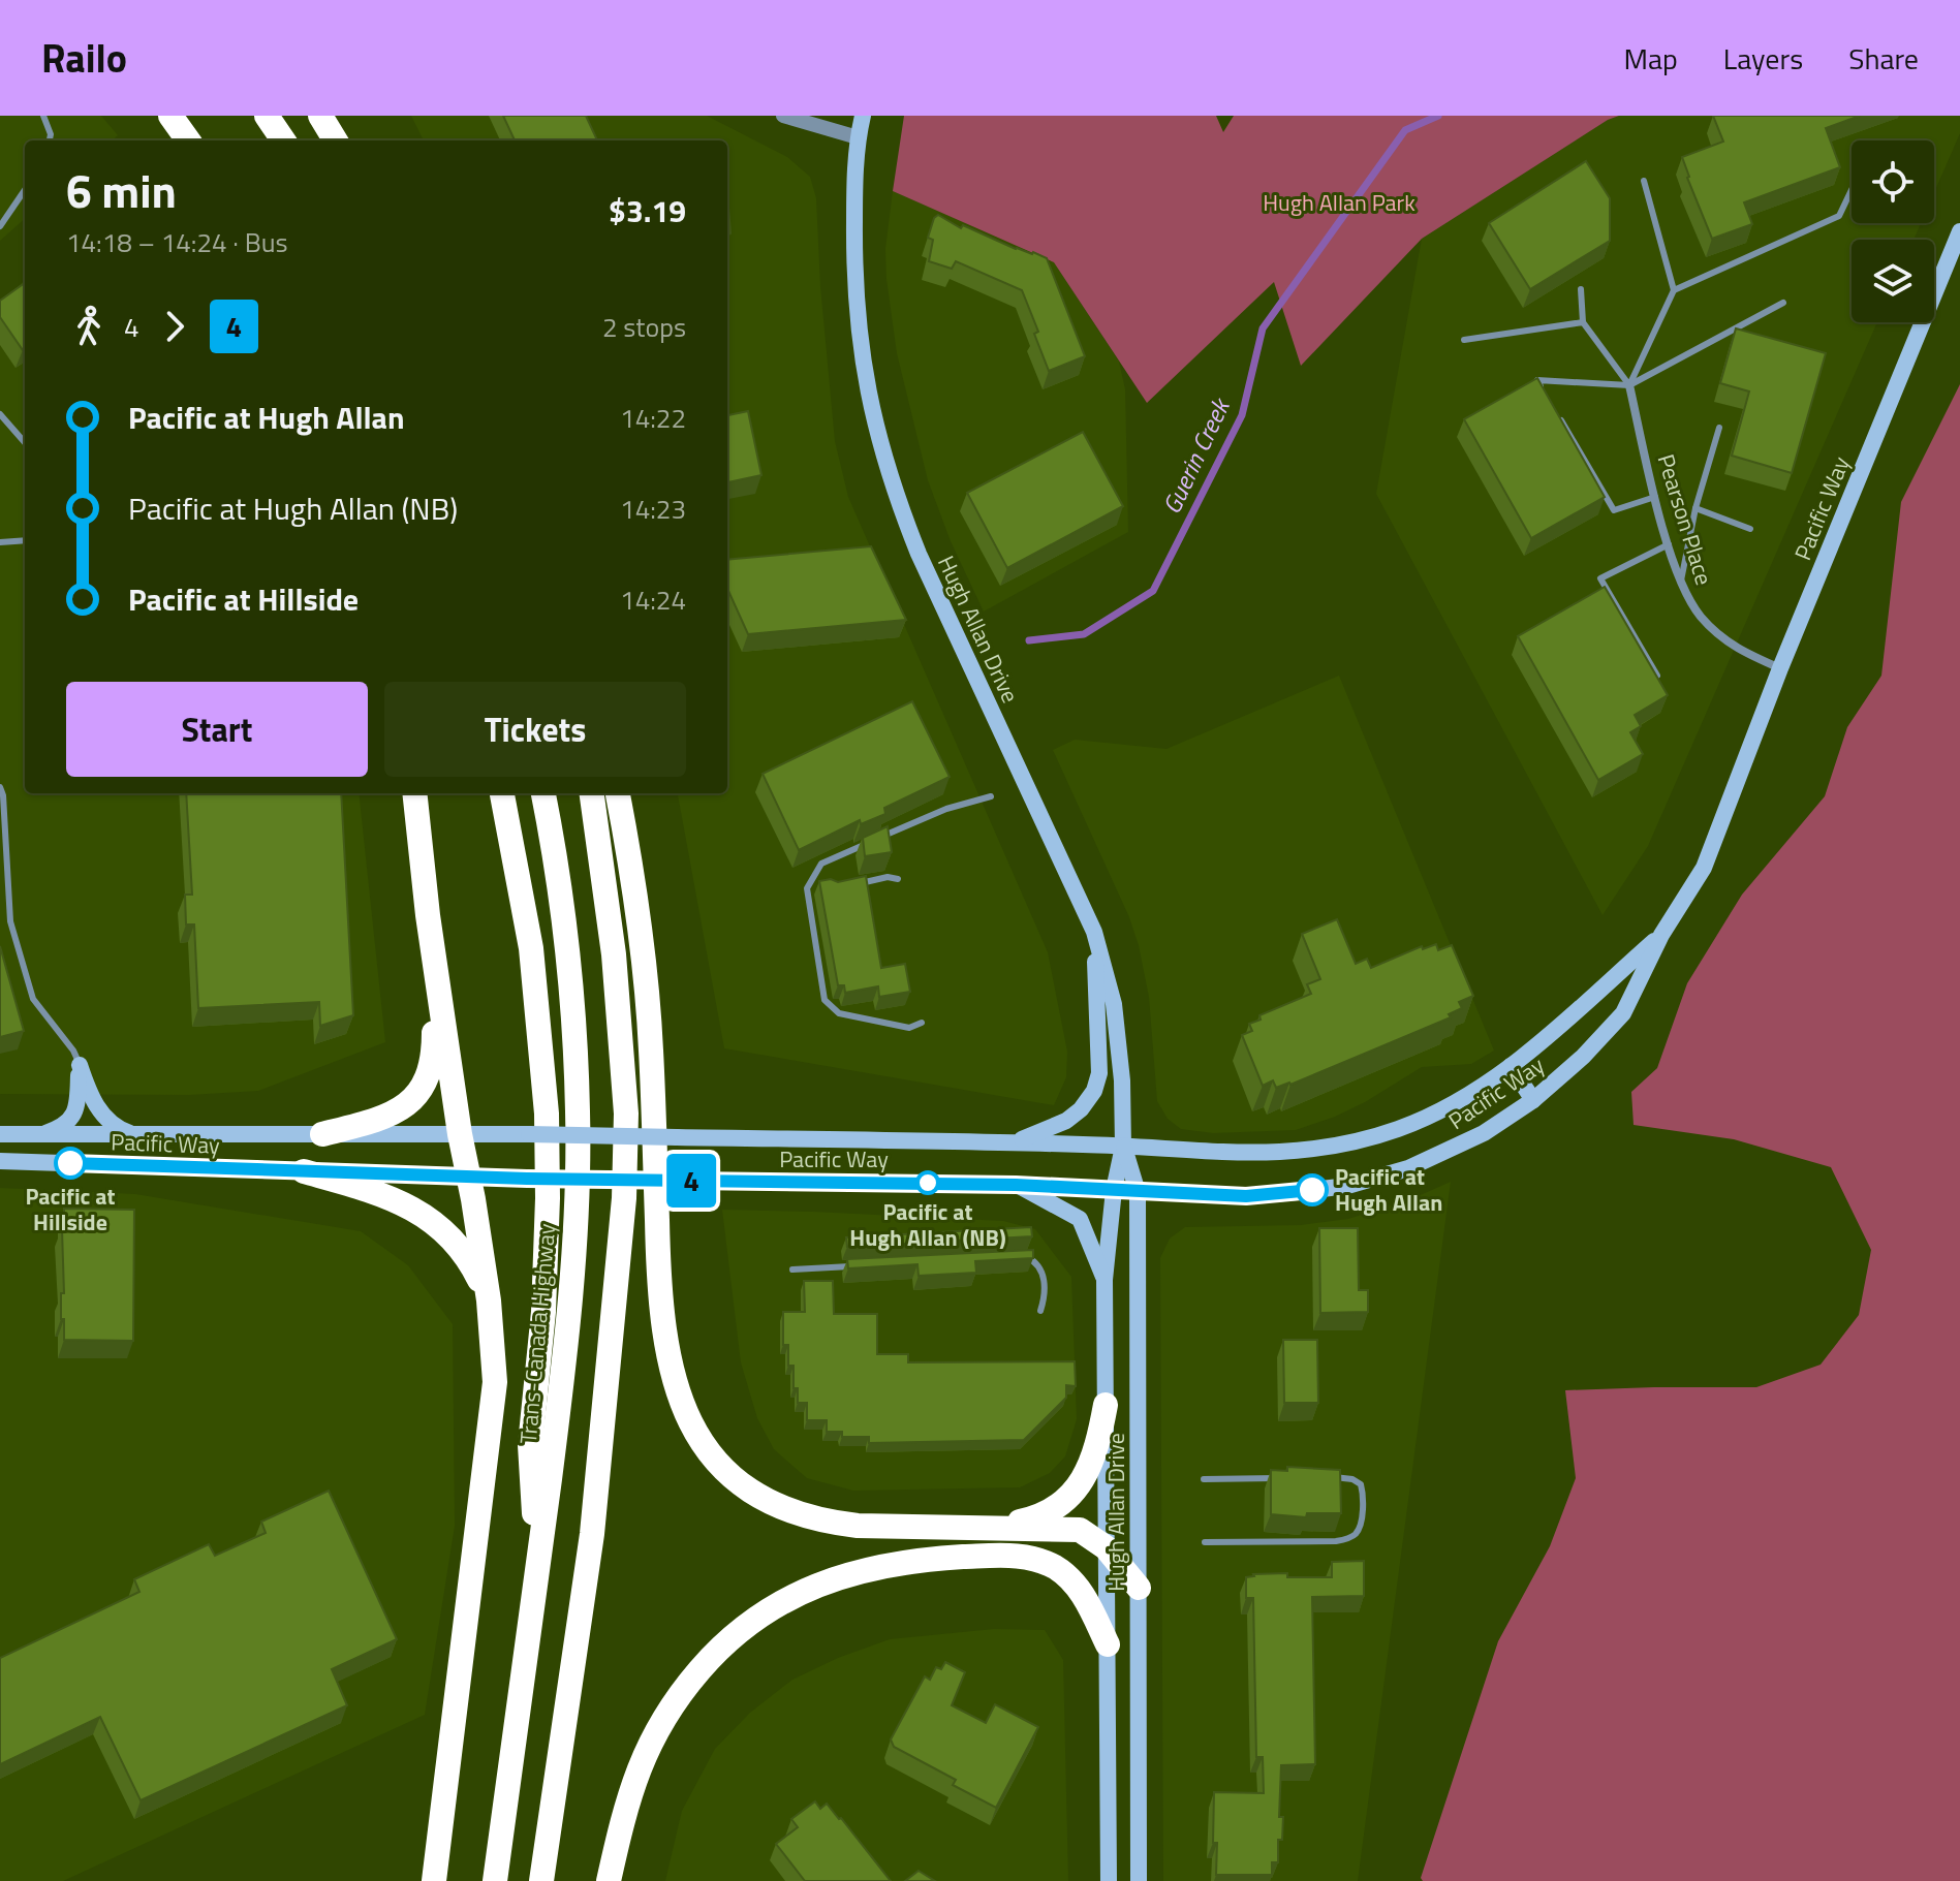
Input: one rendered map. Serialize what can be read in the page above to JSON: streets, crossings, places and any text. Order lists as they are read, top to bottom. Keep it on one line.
{"streets":{"highway":["Trans-Canada Highway"],"main road":["Pacific Way","Hugh Allan Drive"],"street":["Pearson Place"]},"crossings":[["Pacific Way","Pearson Place"],["Pacific Way","Hugh Allan Drive"]],"water":["Guerin Creek"],"parks":["Hugh Allan Park"],"places":["Pacific at Hillside","Pacific at Hugh Allan (NB)","Pacific at Hugh Allan"],"lines":["bus line 4"],"page":{"header":"Railo","nav":["Map","Layers","Share"],"on_map":"4","heading":["6 min","14:18 – 14:24 · Bus","$3.19"],"legs":["4","4","2 stops"],"list":[{"name":"Pacific at Hugh Allan","value":"14:22"},{"name":"Pacific at Hugh Allan (NB)","value":"14:23"},{"name":"Pacific at Hillside","value":"14:24"}],"buttons":["Start","Tickets"]}}
